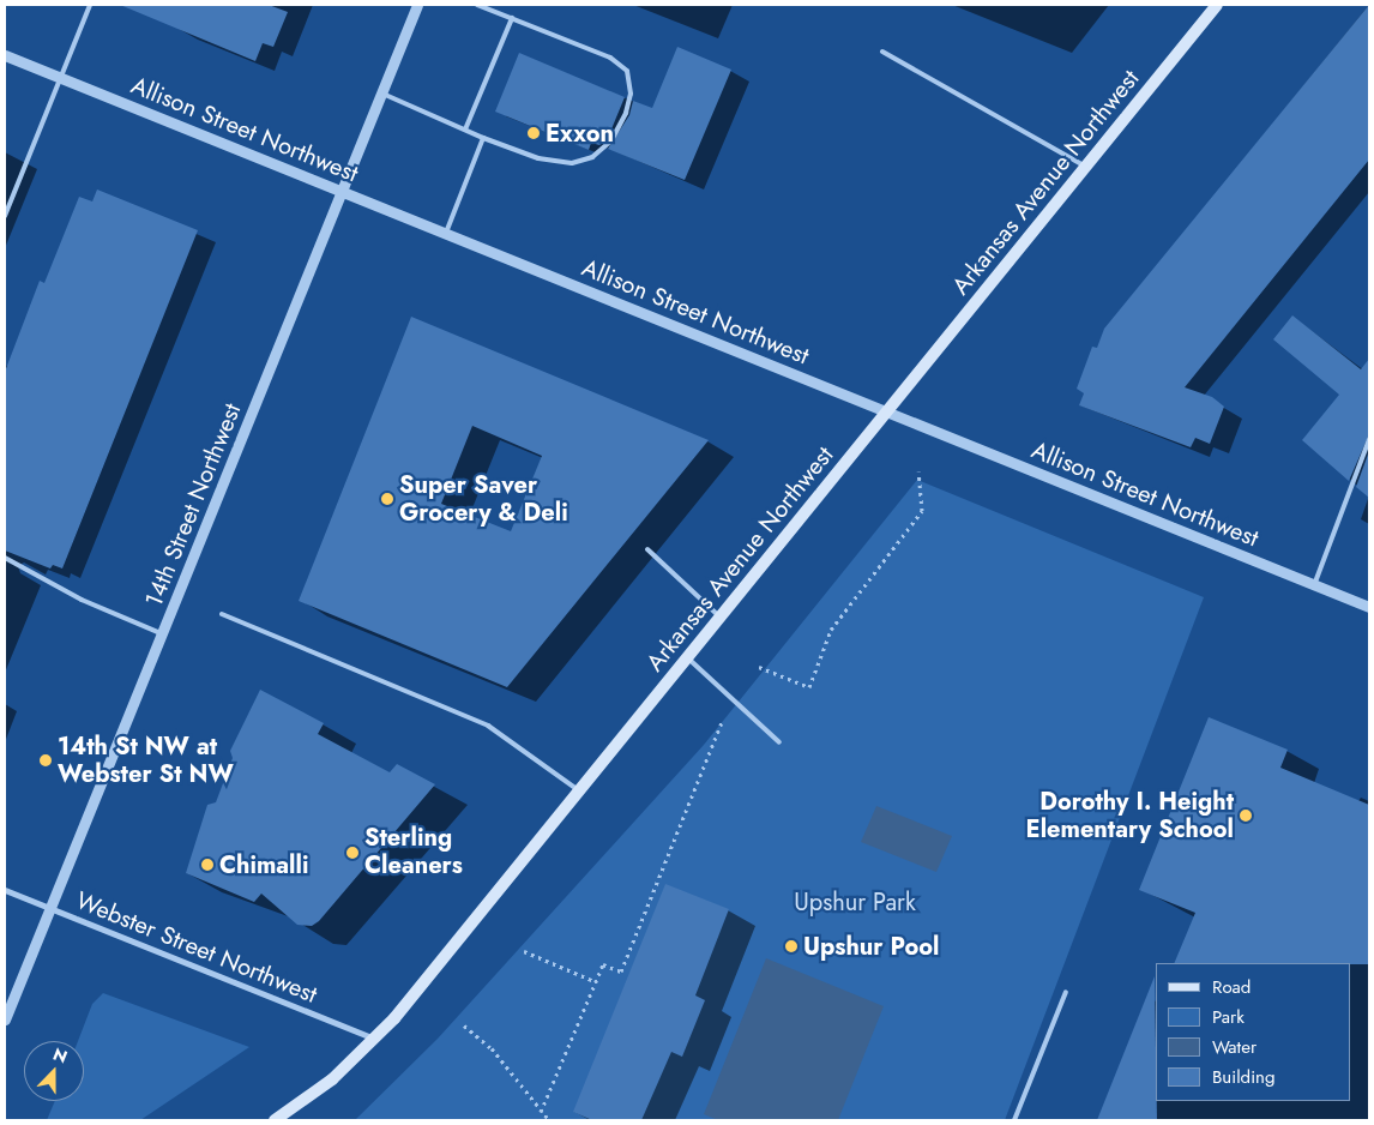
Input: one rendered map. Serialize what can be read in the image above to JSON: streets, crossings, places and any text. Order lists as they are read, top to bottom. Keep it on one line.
{"streets":{"main road":["Arkansas Avenue Northwest"],"street":["Allison Street Northwest","14th Street Northwest","Webster Street Northwest"]},"crossings":[["Allison Street Northwest","Arkansas Avenue Northwest"],["Allison Street Northwest","14th Street Northwest"],["Arkansas Avenue Northwest","Webster Street Northwest"],["14th Street Northwest","Webster Street Northwest"]],"parks":["Upshur Park"],"places":["Exxon","Super Saver Grocery & Deli","14th St NW at Webster St NW","Dorothy I. Height Elementary School","Sterling Cleaners","Chimalli","Upshur Pool"],"legend":["Road","Park","Water","Building"],"north":"top"}
